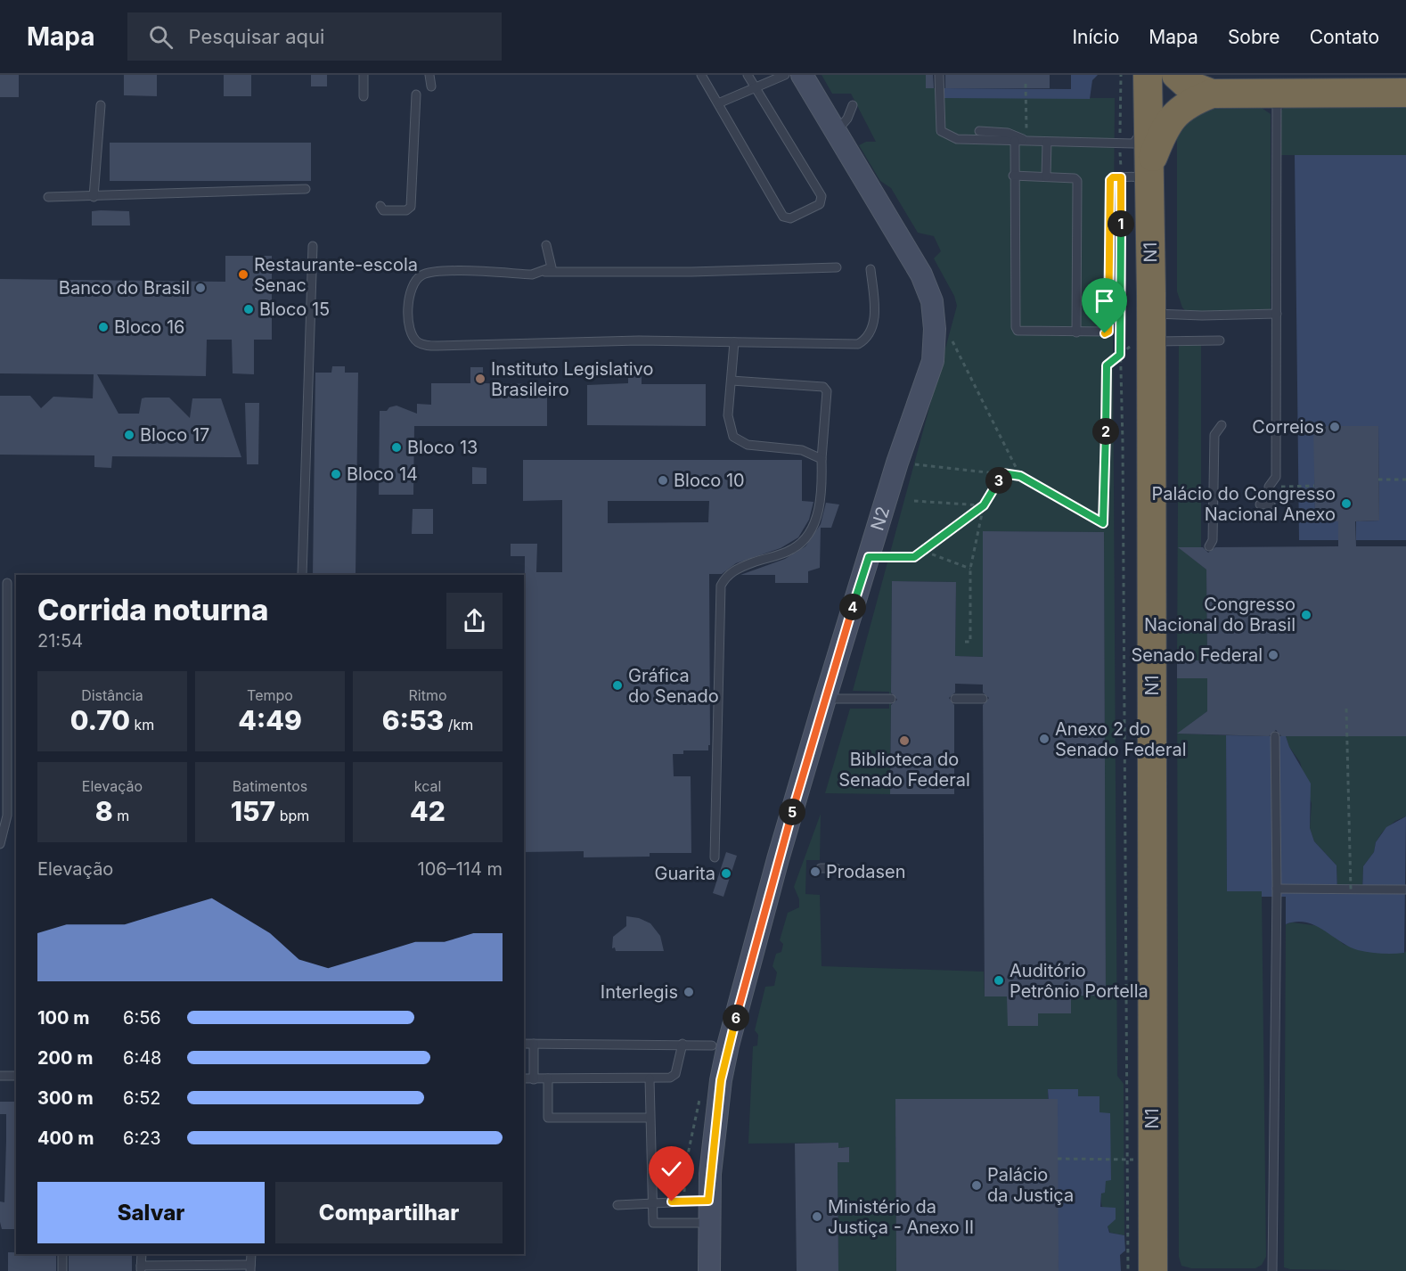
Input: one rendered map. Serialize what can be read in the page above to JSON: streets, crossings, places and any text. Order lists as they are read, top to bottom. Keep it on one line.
{"streets":{"highway":["N1"],"main road":["N2"]},"places":["Restaurante-escola Senac","Banco do Brasil","Bloco 15","Bloco 16","Instituto Legislativo Brasileiro","Correios","Bloco 17","Bloco 13","Bloco 14","Bloco 10","Palácio do Congresso Nacional Anexo","Congresso Nacional do Brasil","Senado Federal","Gráfica do Senado","Anexo 2 do Senado Federal","Biblioteca do Senado Federal","Prodasen","Guarita","Auditório Petrônio Portella","Interlegis","Palácio da Justiça","Ministério da Justiça - Anexo II"],"page":{"header":"Mapa","search":"Pesquisar aqui","nav":["Início","Mapa","Sobre","Contato"],"pins":["1","2","3","4","5","6"],"heading":["Corrida noturna","21:54"],"stats":[["Distância","0.70 km"],["Tempo","4:49"],["Ritmo","6:53 /km"],["Elevação","8 m"],["Batimentos","157 bpm"],["kcal","42"]],"chart":["Elevação","106–114 m"],"list":[{"name":"100 m","note":"6:56"},{"name":"200 m","note":"6:48"},{"name":"300 m","note":"6:52"},{"name":"400 m","note":"6:23"}],"buttons":["Salvar","Compartilhar"]}}
